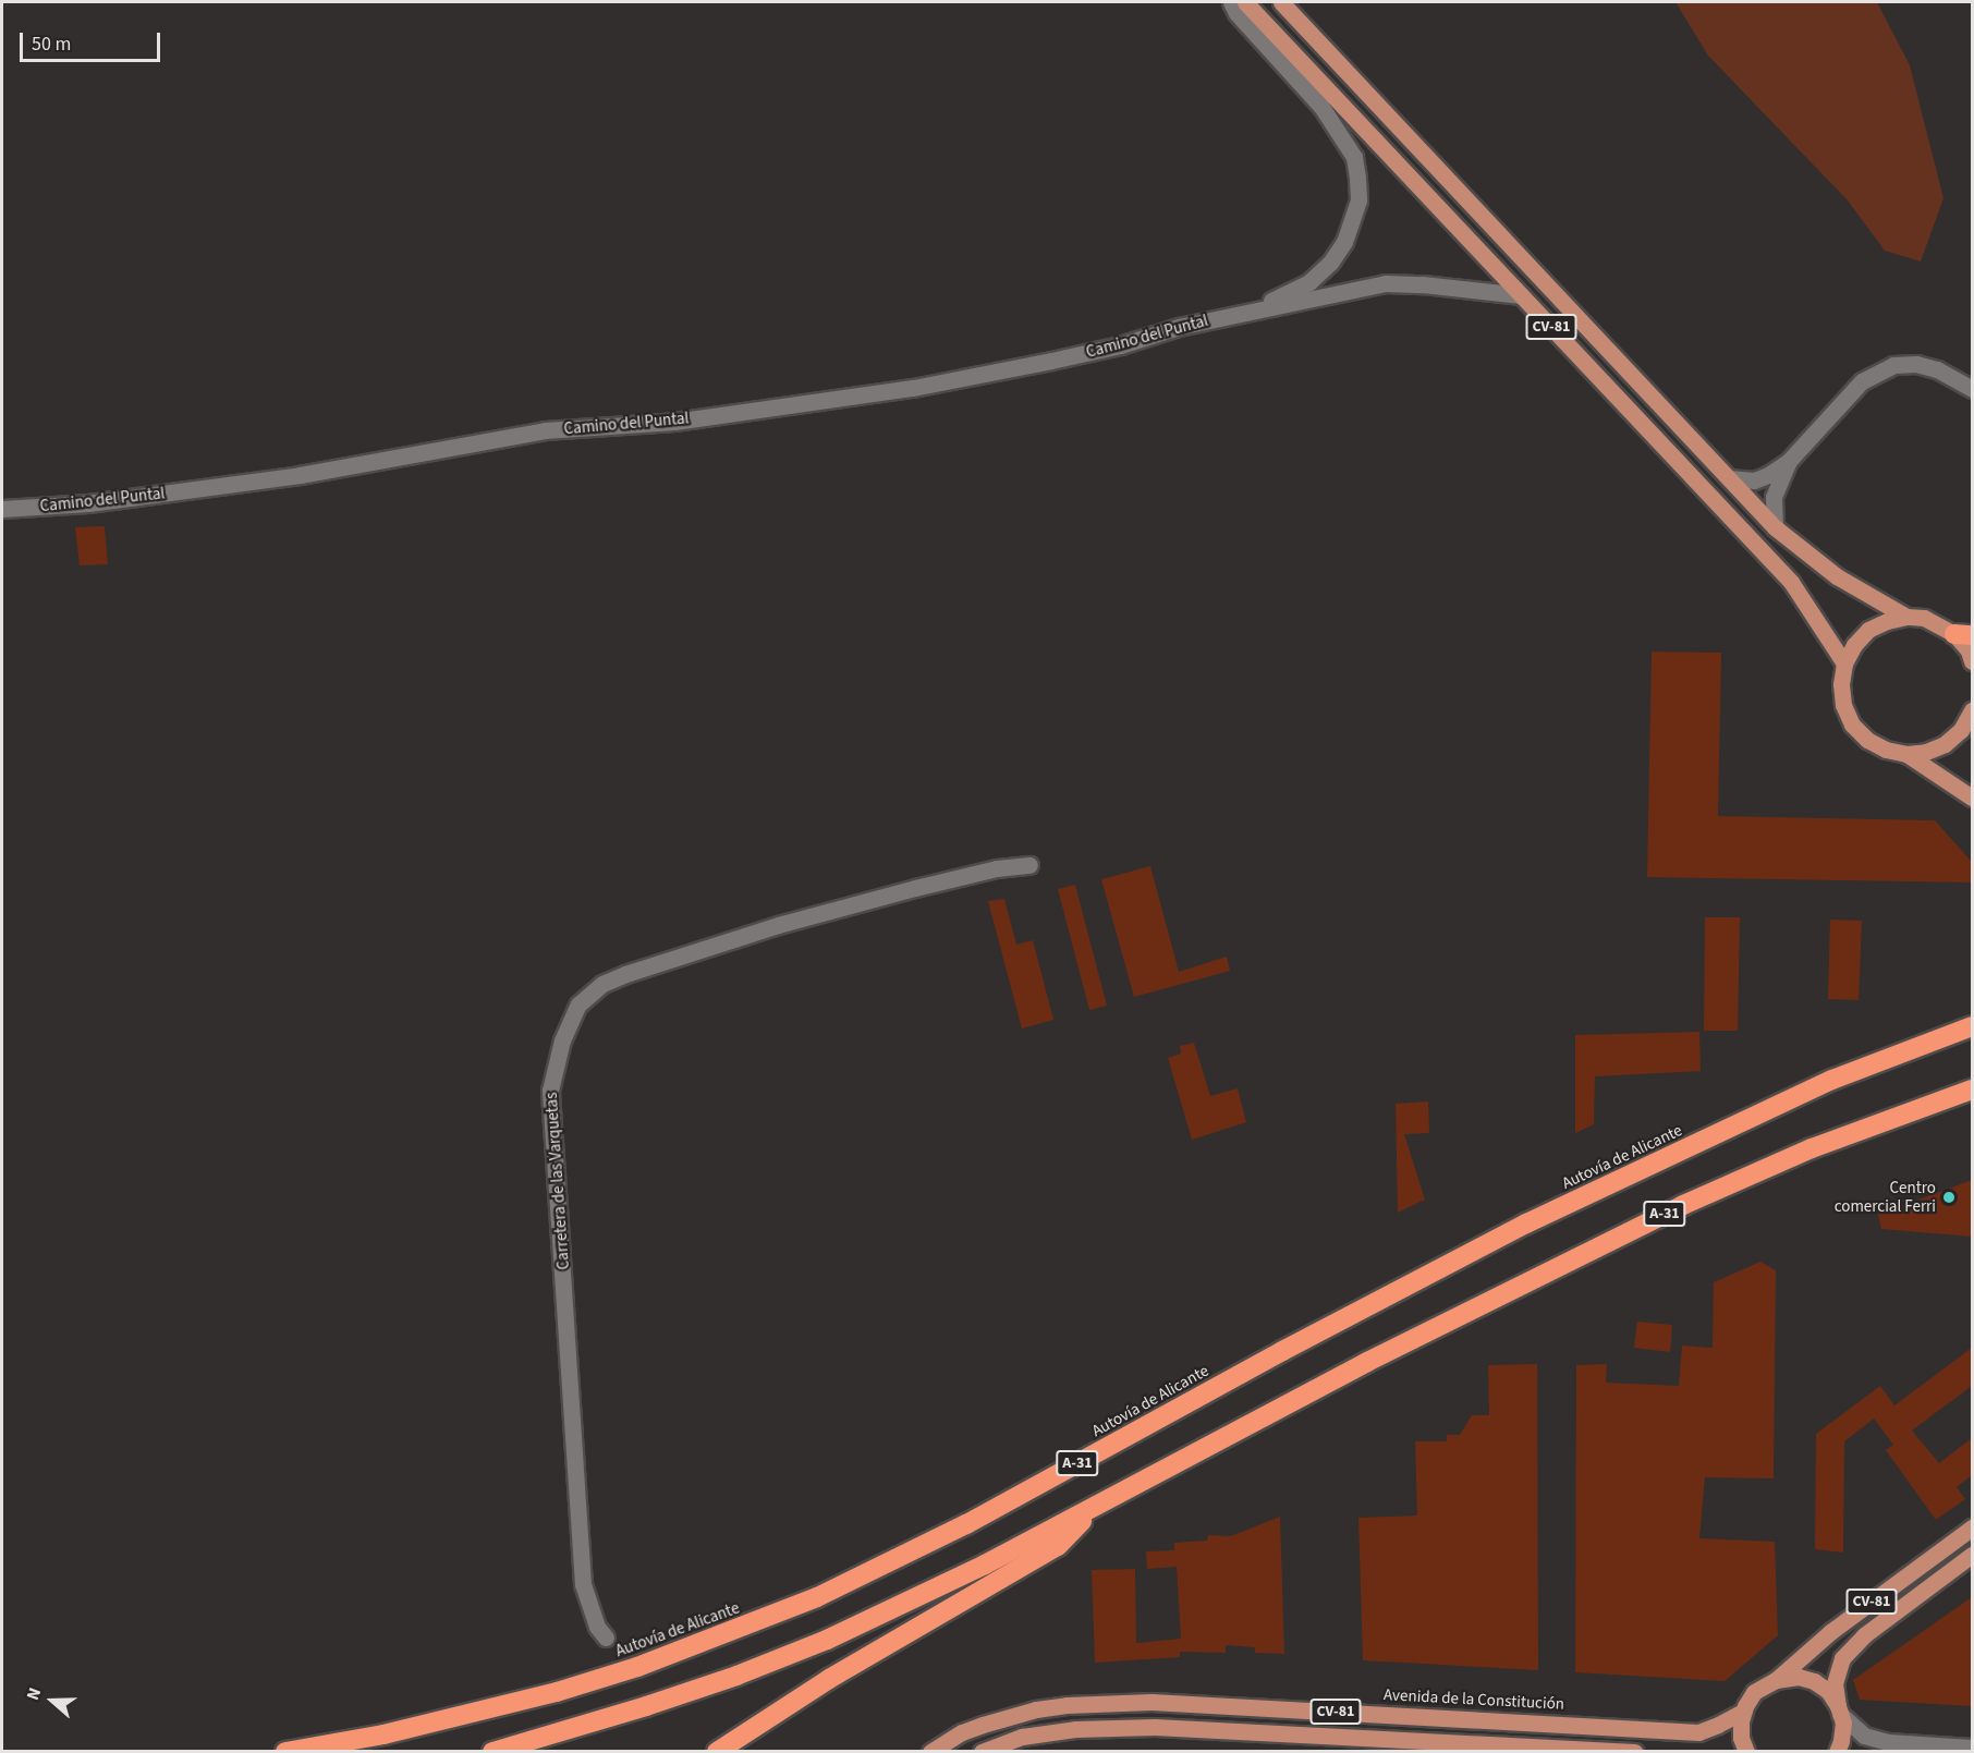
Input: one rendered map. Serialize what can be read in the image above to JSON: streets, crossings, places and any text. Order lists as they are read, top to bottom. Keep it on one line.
{"streets":{"highway":["Autovía de Alicante","A-31"],"main road":["CV-81","Avenida de la Constitución"],"street":["Camino del Puntal","Carretera de las Varquetas"]},"crossings":[["CV-81","Camino del Puntal"],["CV-81","Avenida de la Constitución"]],"places":["Centro comercial Ferri"],"scale_bar":"50 m","north":"left"}
